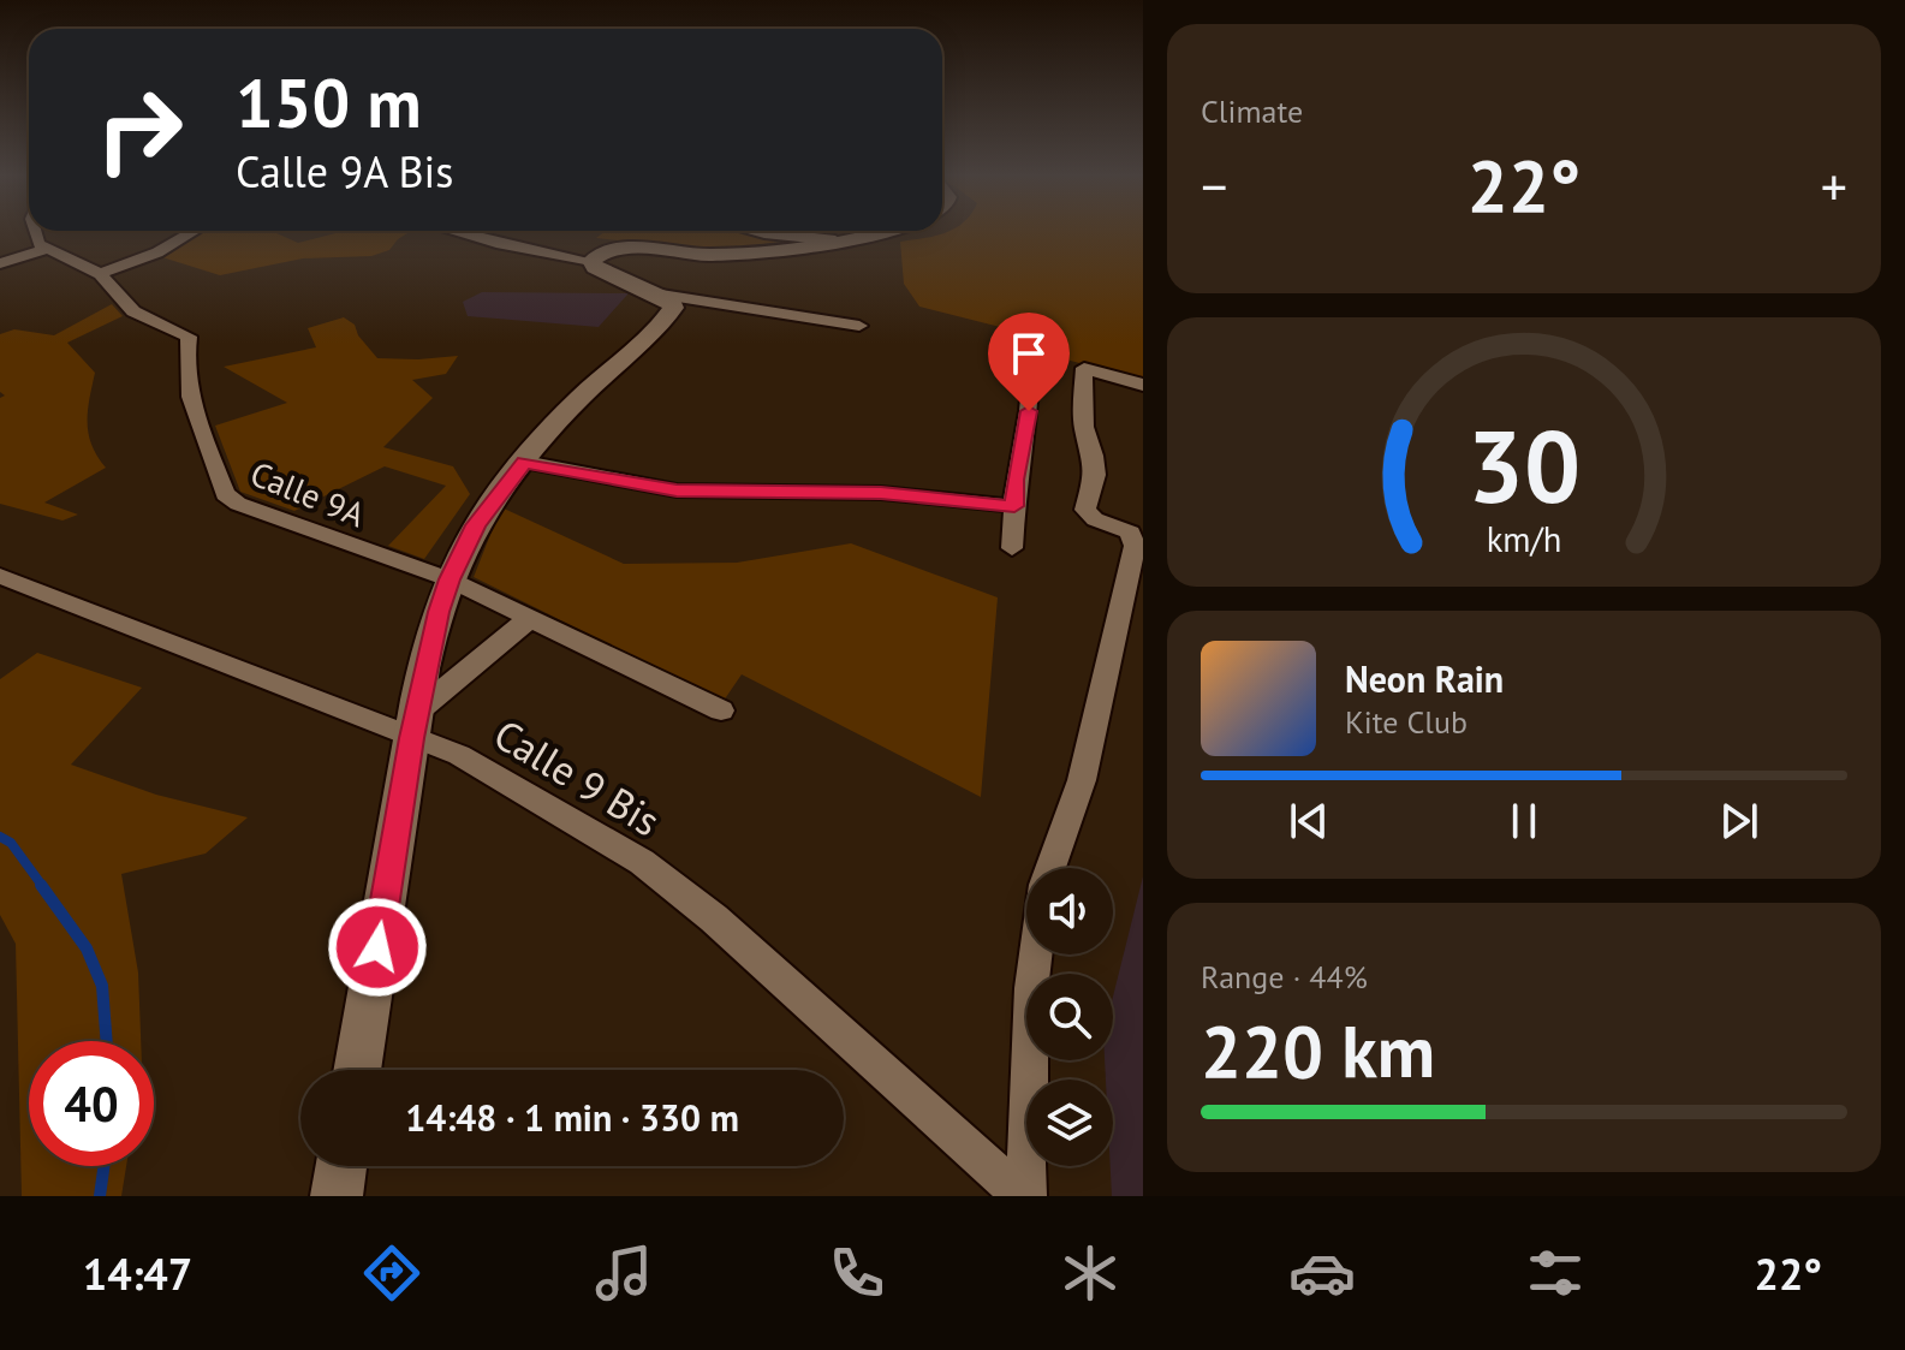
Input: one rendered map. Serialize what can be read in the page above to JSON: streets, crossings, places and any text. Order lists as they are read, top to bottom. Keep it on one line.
{"streets":{"street":["Calle 9A","Calle 9 Bis"]},"page":{"tile":["Climate",["Range · 44%","220 km"]],"turn":["150 m","Calle 9A Bis"],"heat":["−","22°","+"],"song":["Neon Rain","Kite Club"],"limit":"40","trip":"14:48 · 1 min · 330 m","tabs":["14:47","22°"],"gauge":["30","km/h"]}}
